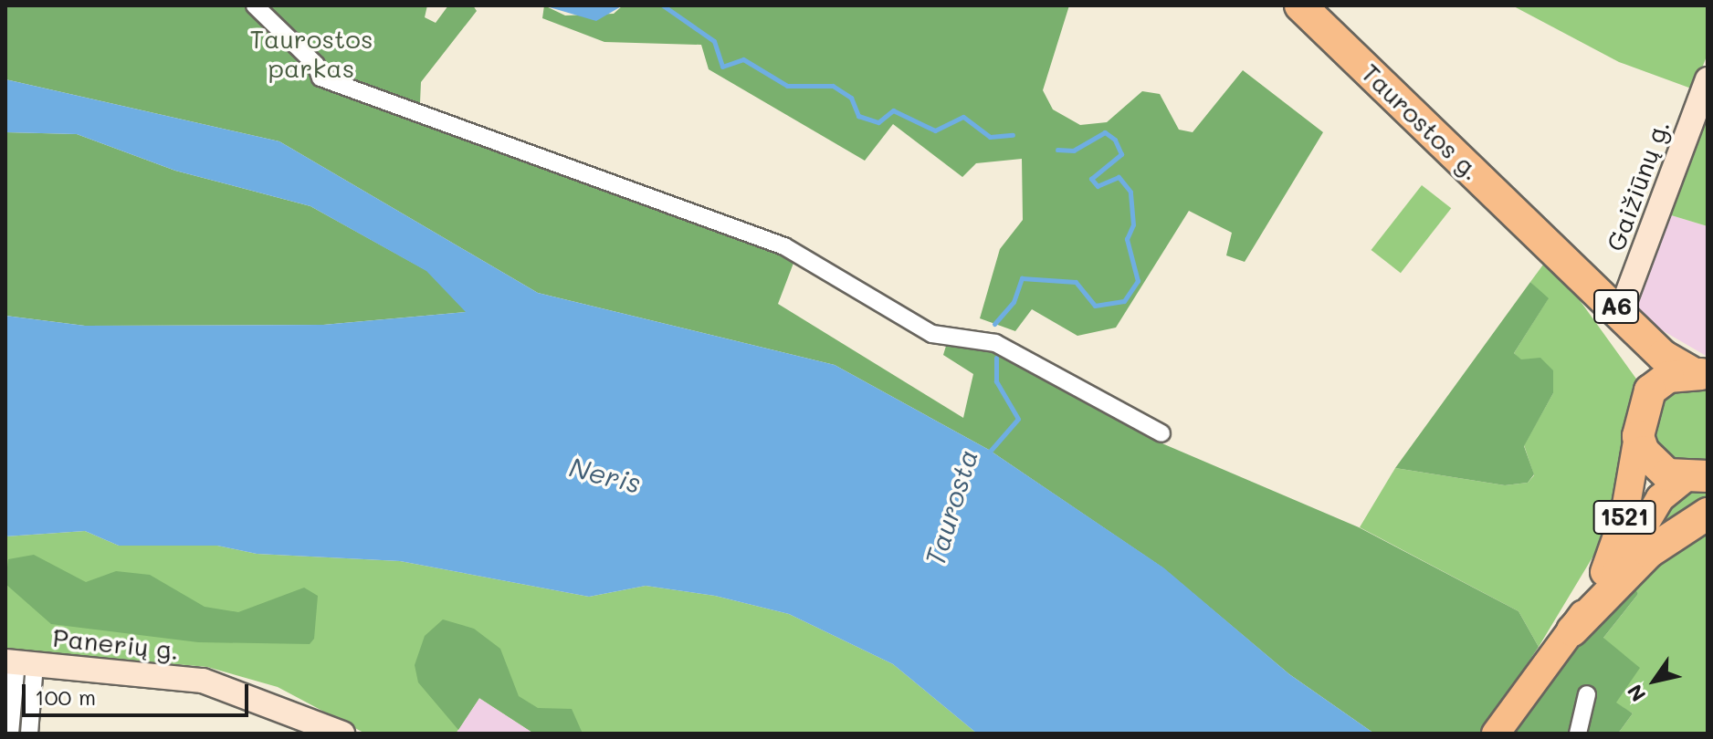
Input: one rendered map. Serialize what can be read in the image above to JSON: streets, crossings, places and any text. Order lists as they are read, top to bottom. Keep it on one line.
{"streets":{"highway":["Taurostos g.","A6"],"main road":["1521"],"street":["Gaižiūnų g.","Panerių g."]},"crossings":[["Taurostos g.","A6"],["Gaižiūnų g.","A6"]],"water":["Neris","Taurosta"],"parks":["Taurostos parkas"],"scale_bar":"100 m","north":"bottom left"}
